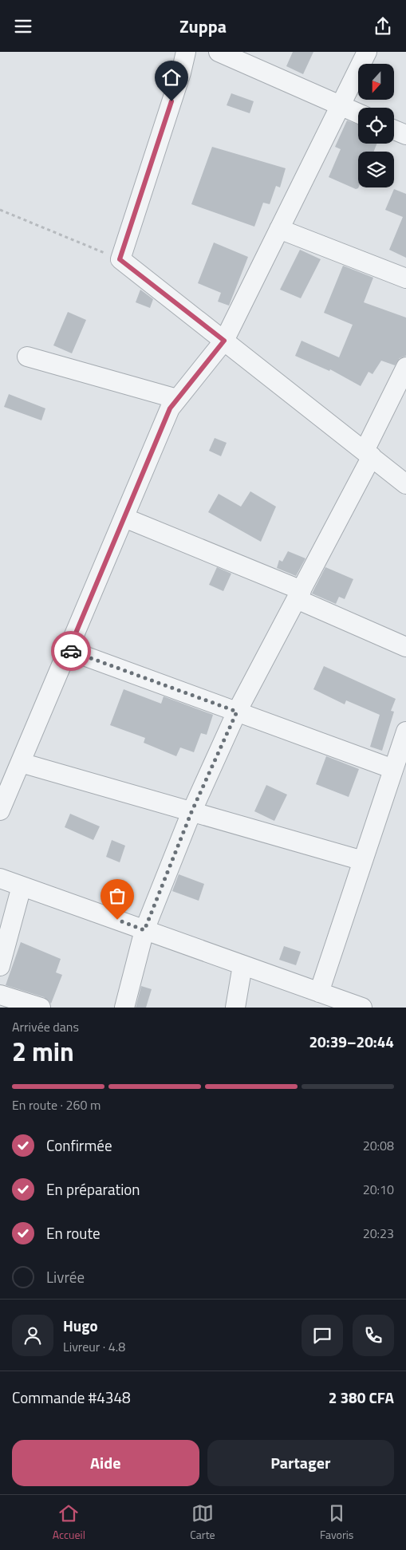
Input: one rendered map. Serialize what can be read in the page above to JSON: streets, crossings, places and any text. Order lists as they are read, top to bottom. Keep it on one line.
{"north":"bottom","page":{"header":"Zuppa","heading":["2 min","Arrivée dans","20:39–20:44"],"panel":["Hugo","Livreur · 4.8","Commande #4348","2 380 CFA"],"bar":"En route · 260 m","list":[["Confirmée","20:08"],["En préparation","20:10"],["En route","20:23"],"Livrée"],"buttons":["Aide","Partager"],"tabs":["Accueil","Carte","Favoris"]}}
